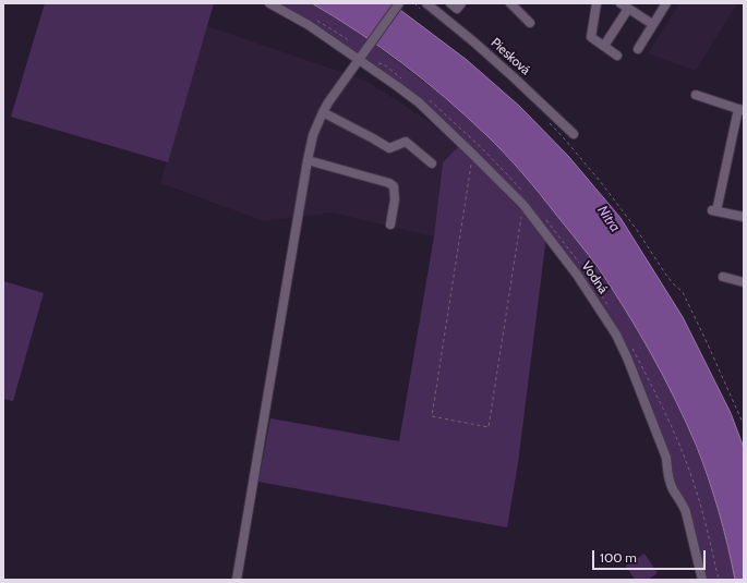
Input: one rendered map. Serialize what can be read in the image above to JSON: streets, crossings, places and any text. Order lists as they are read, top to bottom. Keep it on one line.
{"streets":{"street":["Piesková","Vodná"]},"water":["Nitra"],"scale_bar":"100 m"}
